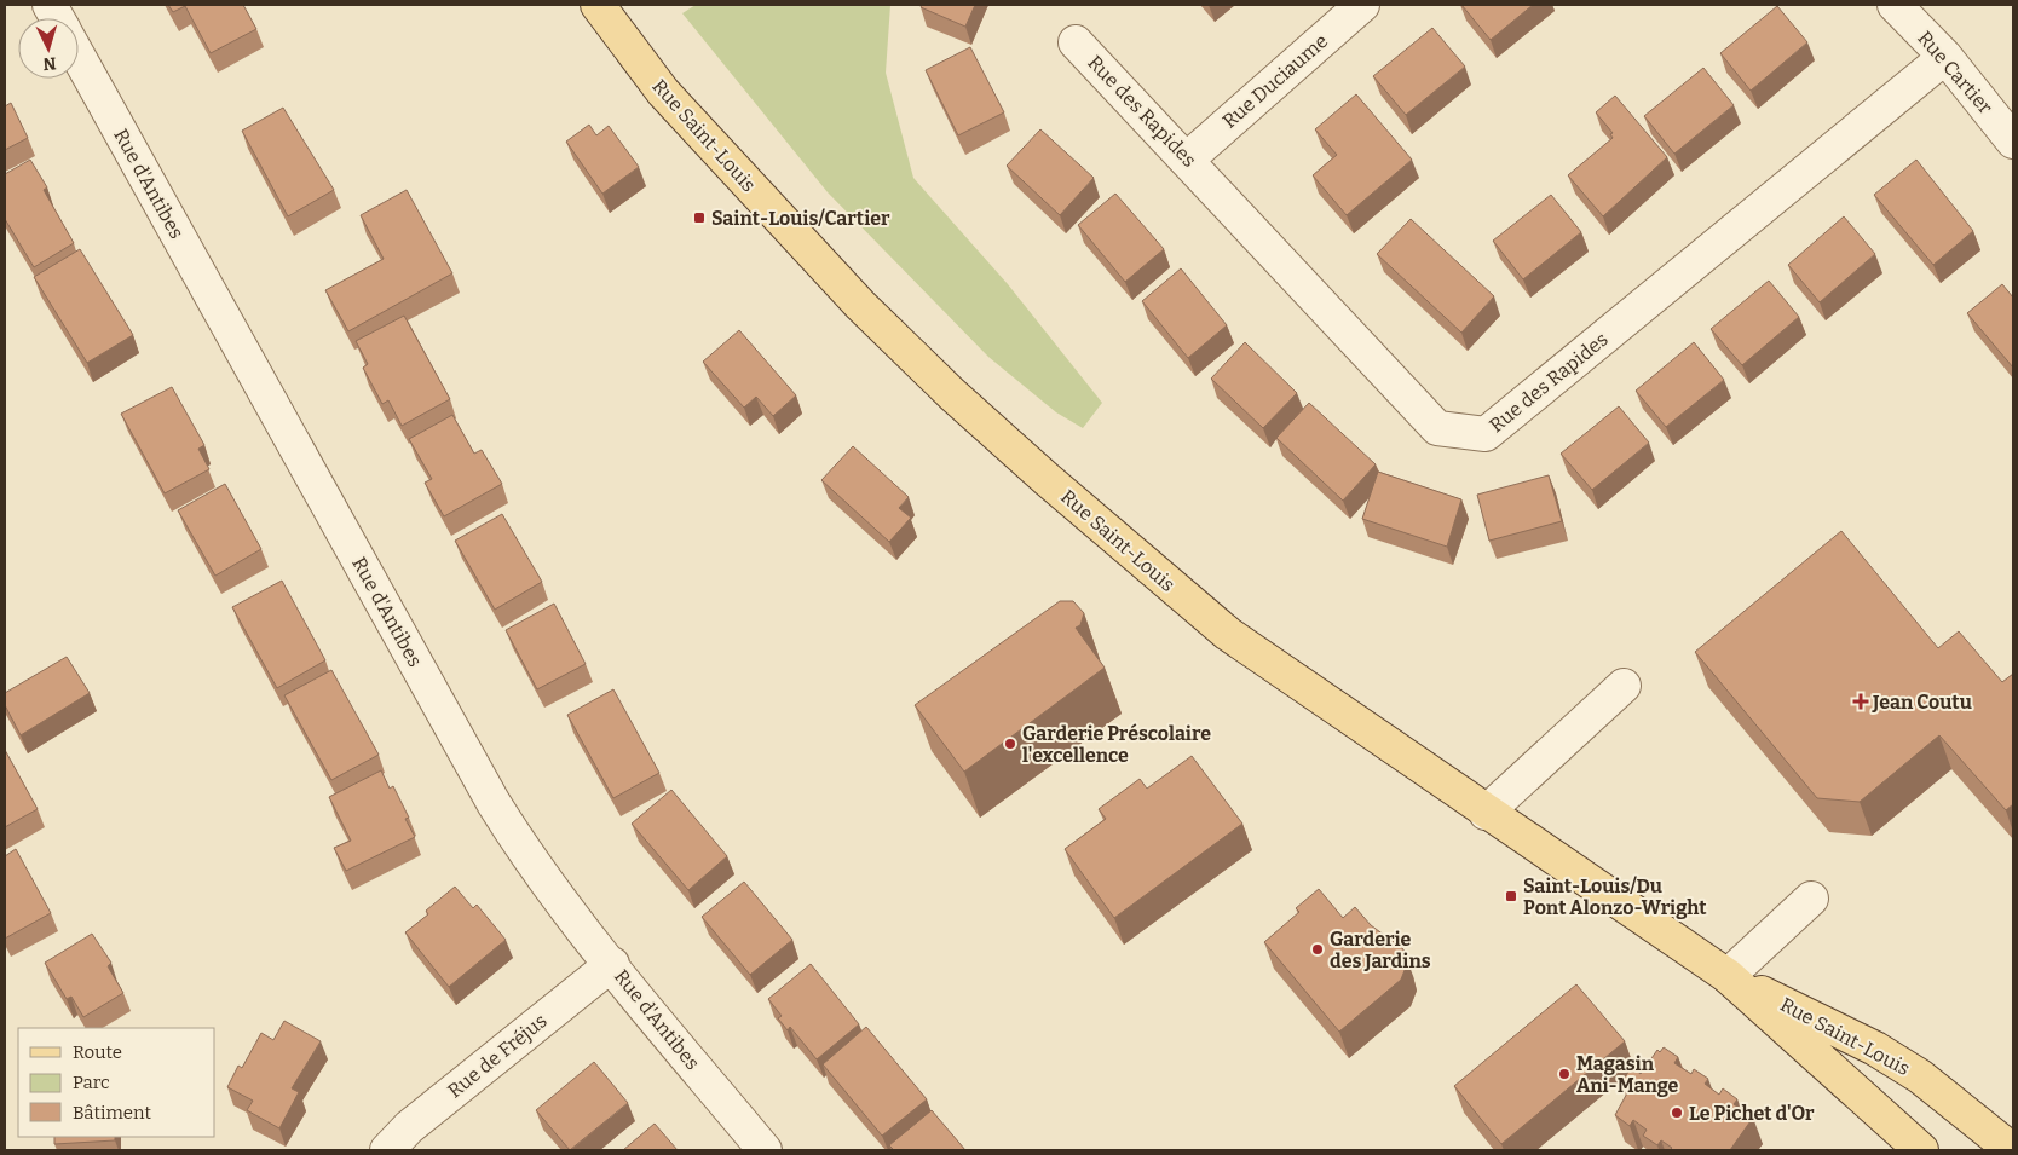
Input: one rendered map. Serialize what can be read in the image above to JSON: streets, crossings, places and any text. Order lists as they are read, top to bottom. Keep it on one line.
{"streets":{"main road":["Rue Saint-Louis"],"street":["Rue Cartier","Rue Duciaume","Rue des Rapides","Rue d'Antibes","Rue de Fréjus"]},"crossings":[["Rue Cartier","Rue des Rapides"],["Rue Duciaume","Rue des Rapides"],["Rue d'Antibes","Rue de Fréjus"]],"places":{"transit":["Saint-Louis/Cartier","Saint-Louis/Du Pont Alonzo-Wright"],"health":["Jean Coutu"],"other":["Garderie Préscolaire l'excellence","Garderie des Jardins","Magasin Ani-Mange","Le Pichet d'Or"]},"legend":["Route","Parc","Bâtiment"],"north":"bottom"}
